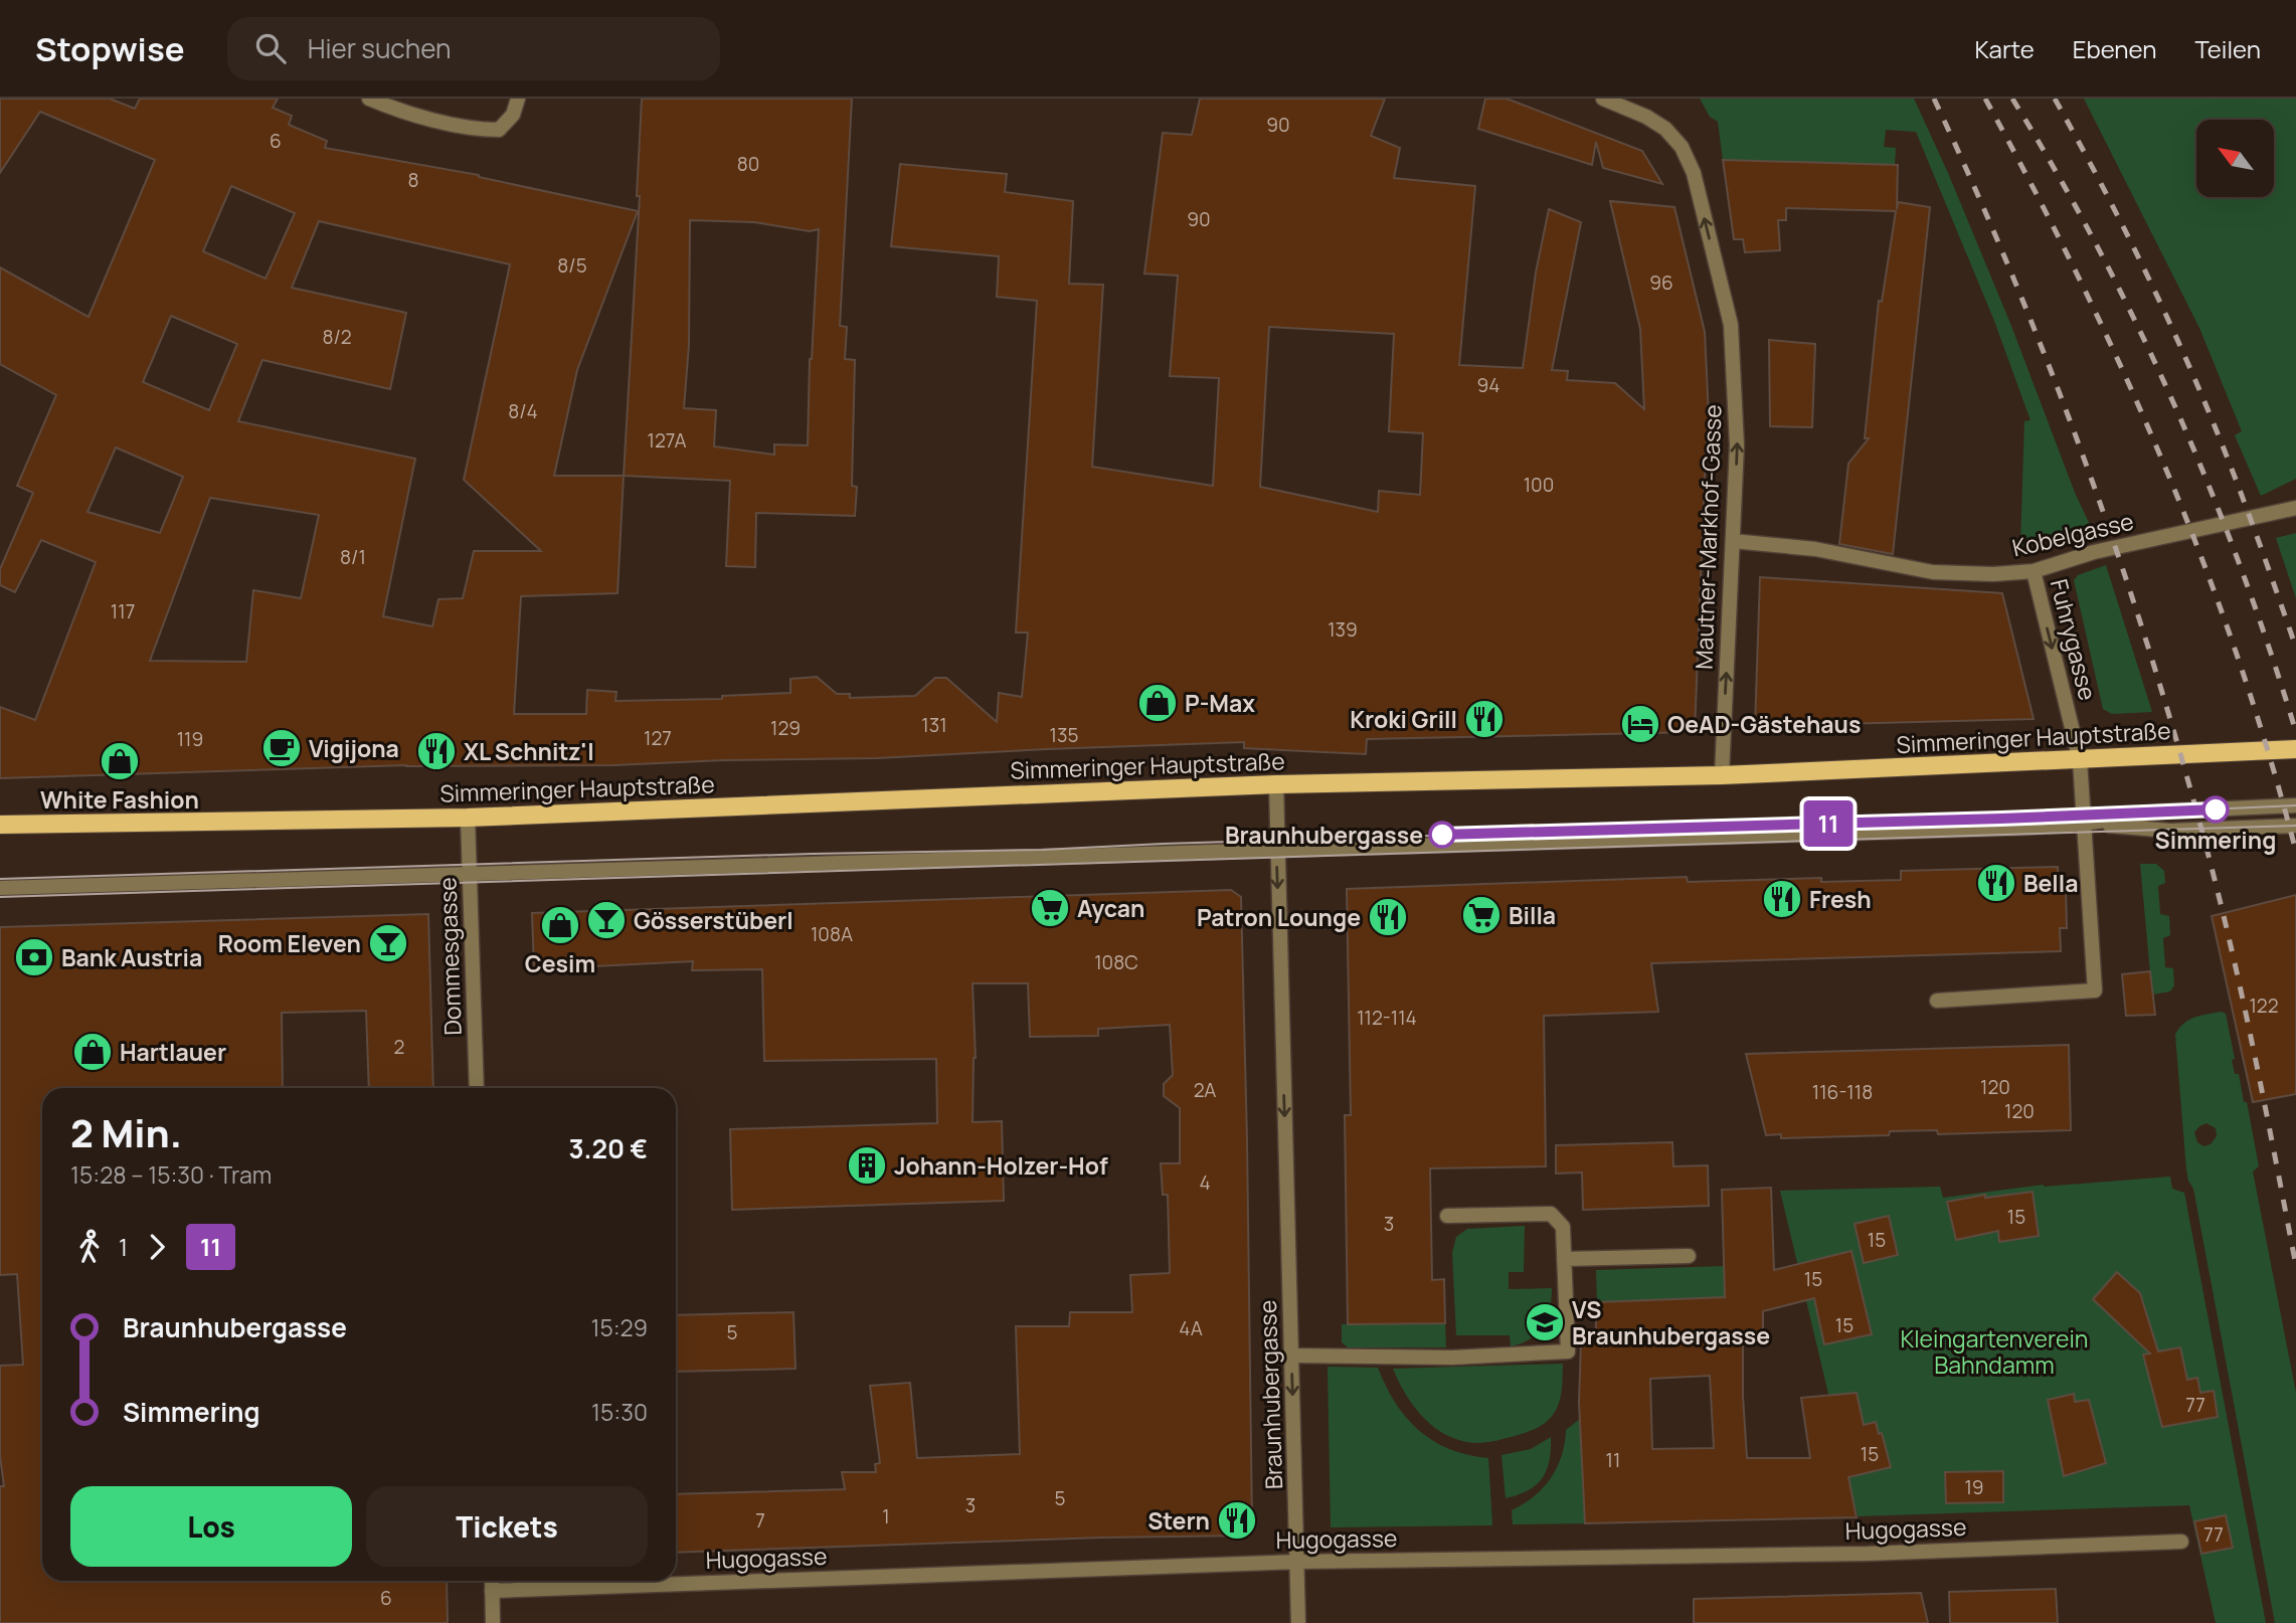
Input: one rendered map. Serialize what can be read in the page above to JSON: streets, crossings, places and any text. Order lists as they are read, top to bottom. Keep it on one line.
{"streets":{"main road":["Simmeringer Hauptstraße"],"street":["Kobelgasse","Mautner-Markhof-Gasse","Fuhrygasse","Dommesgasse","Braunhubergasse","Hugogasse"]},"crossings":[["Kobelgasse","Mautner-Markhof-Gasse"],["Kobelgasse","Fuhrygasse"],["Mautner-Markhof-Gasse","Simmeringer Hauptstraße"],["Fuhrygasse","Simmeringer Hauptstraße"],["Simmeringer Hauptstraße","Dommesgasse"],["Simmeringer Hauptstraße","Braunhubergasse"],["Braunhubergasse","Hugogasse"]],"one_way":["Mautner-Markhof-Gasse","Braunhubergasse"],"parks":["Kleingartenverein Bahndamm"],"places":{"shop":["P-Max","White Fashion","Cesim","Hartlauer"],"restaurant":["Kroki Grill","XL Schnitz'l","Bella","Fresh","Patron Lounge","Stern"],"hotel":["OeAD-Gästehaus"],"cafe":["Vigijona"],"other":["Simmering","Braunhubergasse"],"supermarket":["Aycan","Billa"],"bar":["Gösserstüberl","Room Eleven"],"bank":["Bank Austria"],"building":["Johann-Holzer-Hof"],"school or university":["VS Braunhubergasse"]},"lines":["tram line 11"],"house_numbers":["90","6","80","8","90","8/5","96","8/2","94","8/4","127A","100","8/1","117","139","131","129","135","127","119","108A","108C","122","112-114","2","120","2A","116-118","120","4","15","3","15","15","15","4A","5","77","15","11","19","5","3","1","7","77","6"],"north":"top left","page":{"header":"Stopwise","search":"Hier suchen","nav":["Karte","Ebenen","Teilen"],"on_map":"11","heading":["2 Min.","15:28 – 15:30 · Tram","3.20 €"],"legs":["1","11"],"list":[{"name":"Braunhubergasse","value":"15:29"},{"name":"Simmering","value":"15:30"}],"buttons":["Los","Tickets"]}}
